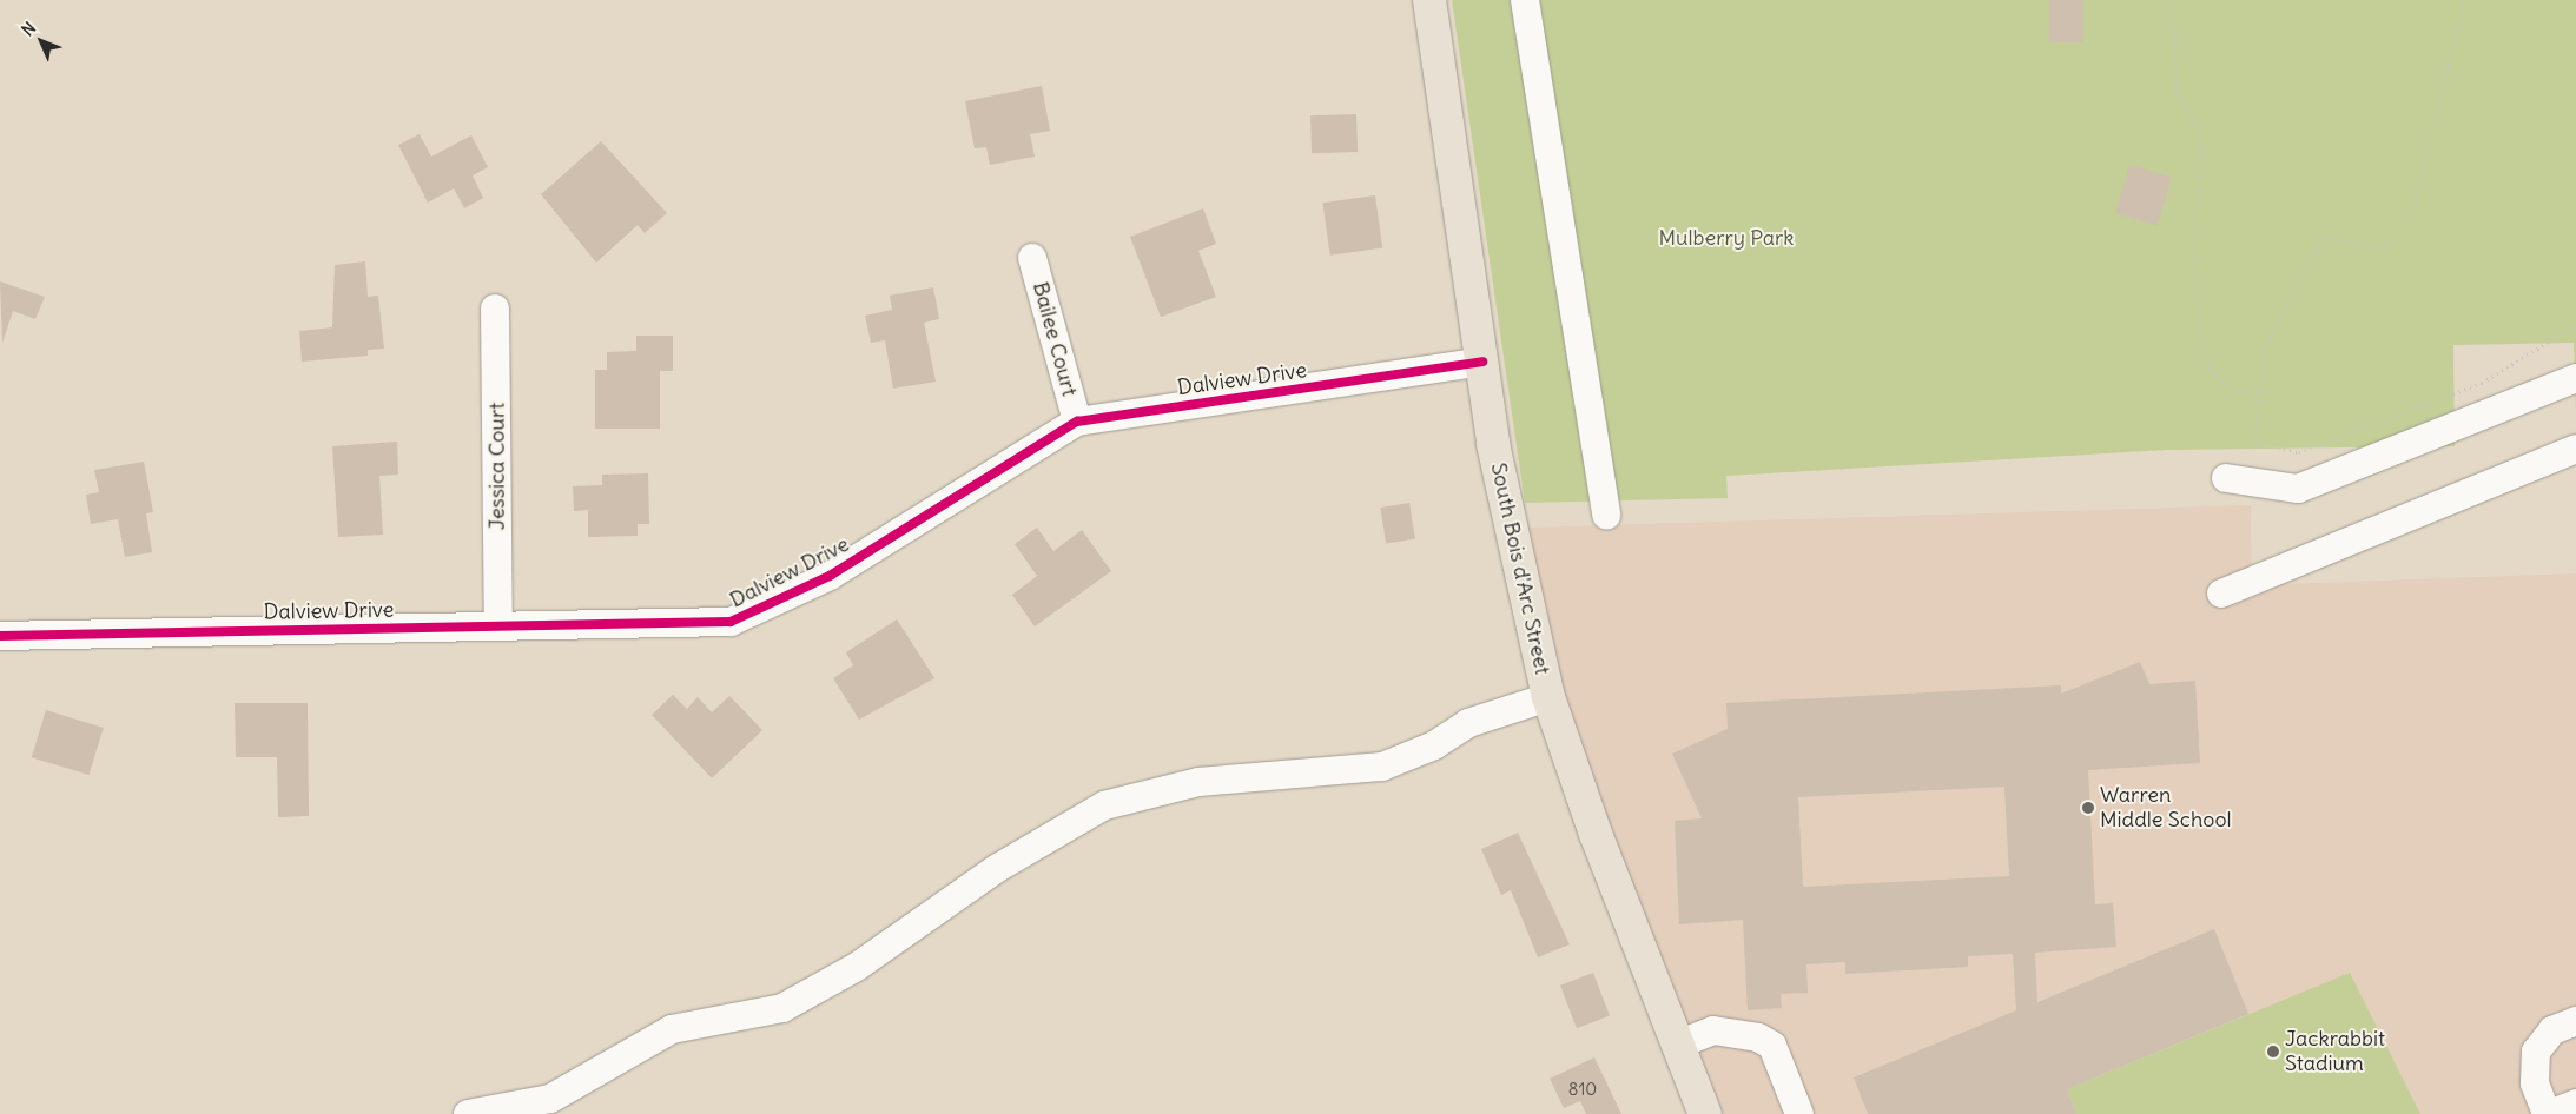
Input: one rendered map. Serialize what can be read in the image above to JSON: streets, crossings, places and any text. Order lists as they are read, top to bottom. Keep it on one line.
{"streets":{"main road":["South Bois d'Arc Street"],"street":["Bailee Court","Dalview Drive","Jessica Court"]},"crossings":[["Bailee Court","Dalview Drive"],["Dalview Drive","Jessica Court"],["Dalview Drive","South Bois d'Arc Street"]],"parks":["Mulberry Park"],"places":["Warren Middle School","Jackrabbit Stadium"],"house_numbers":["810"],"north":"top left"}
